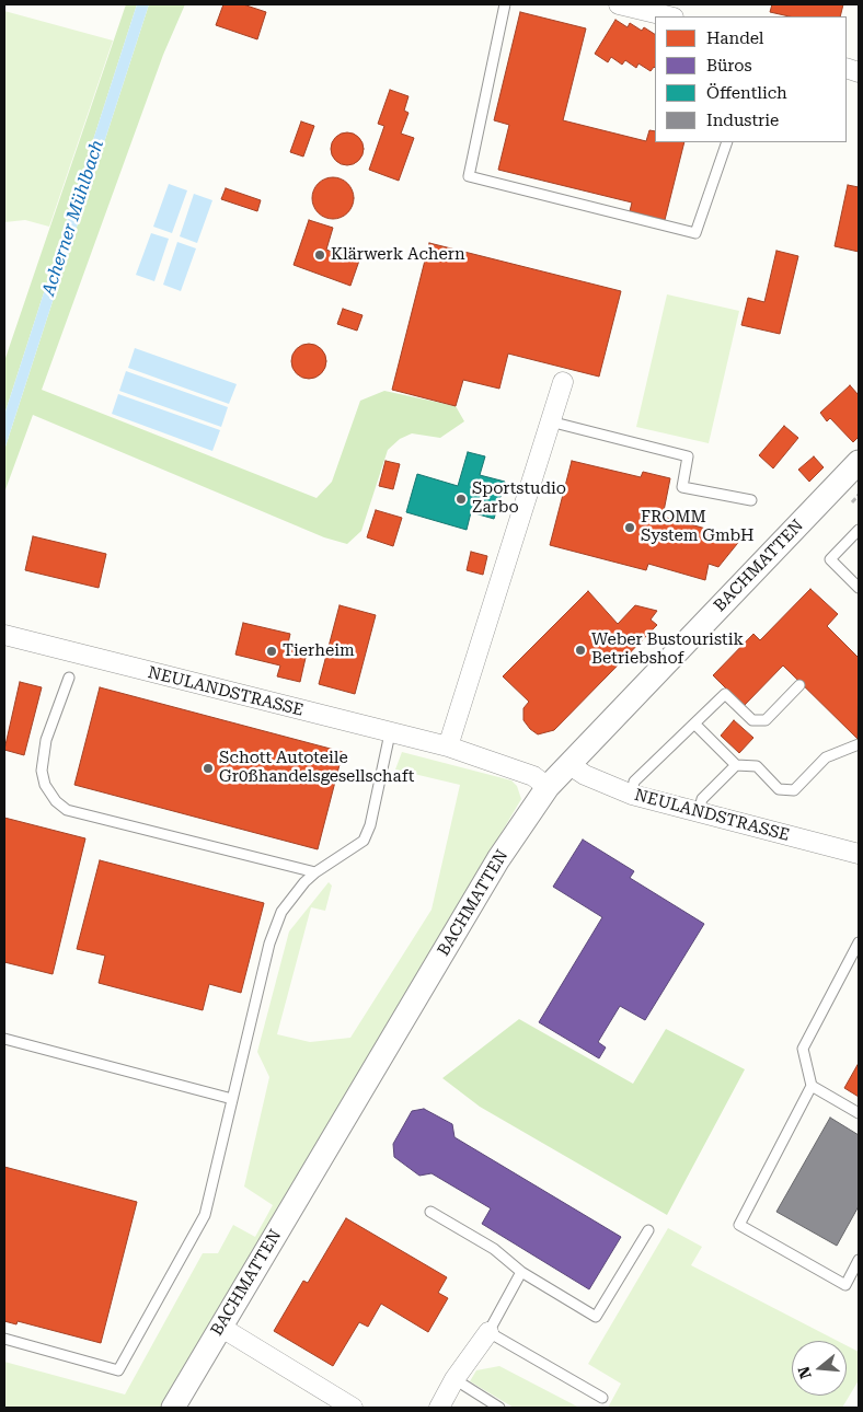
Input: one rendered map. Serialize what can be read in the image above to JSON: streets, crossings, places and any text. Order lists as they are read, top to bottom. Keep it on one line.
{"streets":{"street":["BACHMATTEN","NEULANDSTRASSE"]},"crossings":[["BACHMATTEN","NEULANDSTRASSE"]],"water":["Acherner Mühlbach"],"places":["Klärwerk Achern","Sportstudio Zarbo","FROMM System GmbH","Weber Bustouristik Betriebshof","Tierheim","Schott Autoteile Gr0ßhandelsgesellschaft"],"legend":["Handel","Büros","Öffentlich","Industrie"],"north":"left"}
